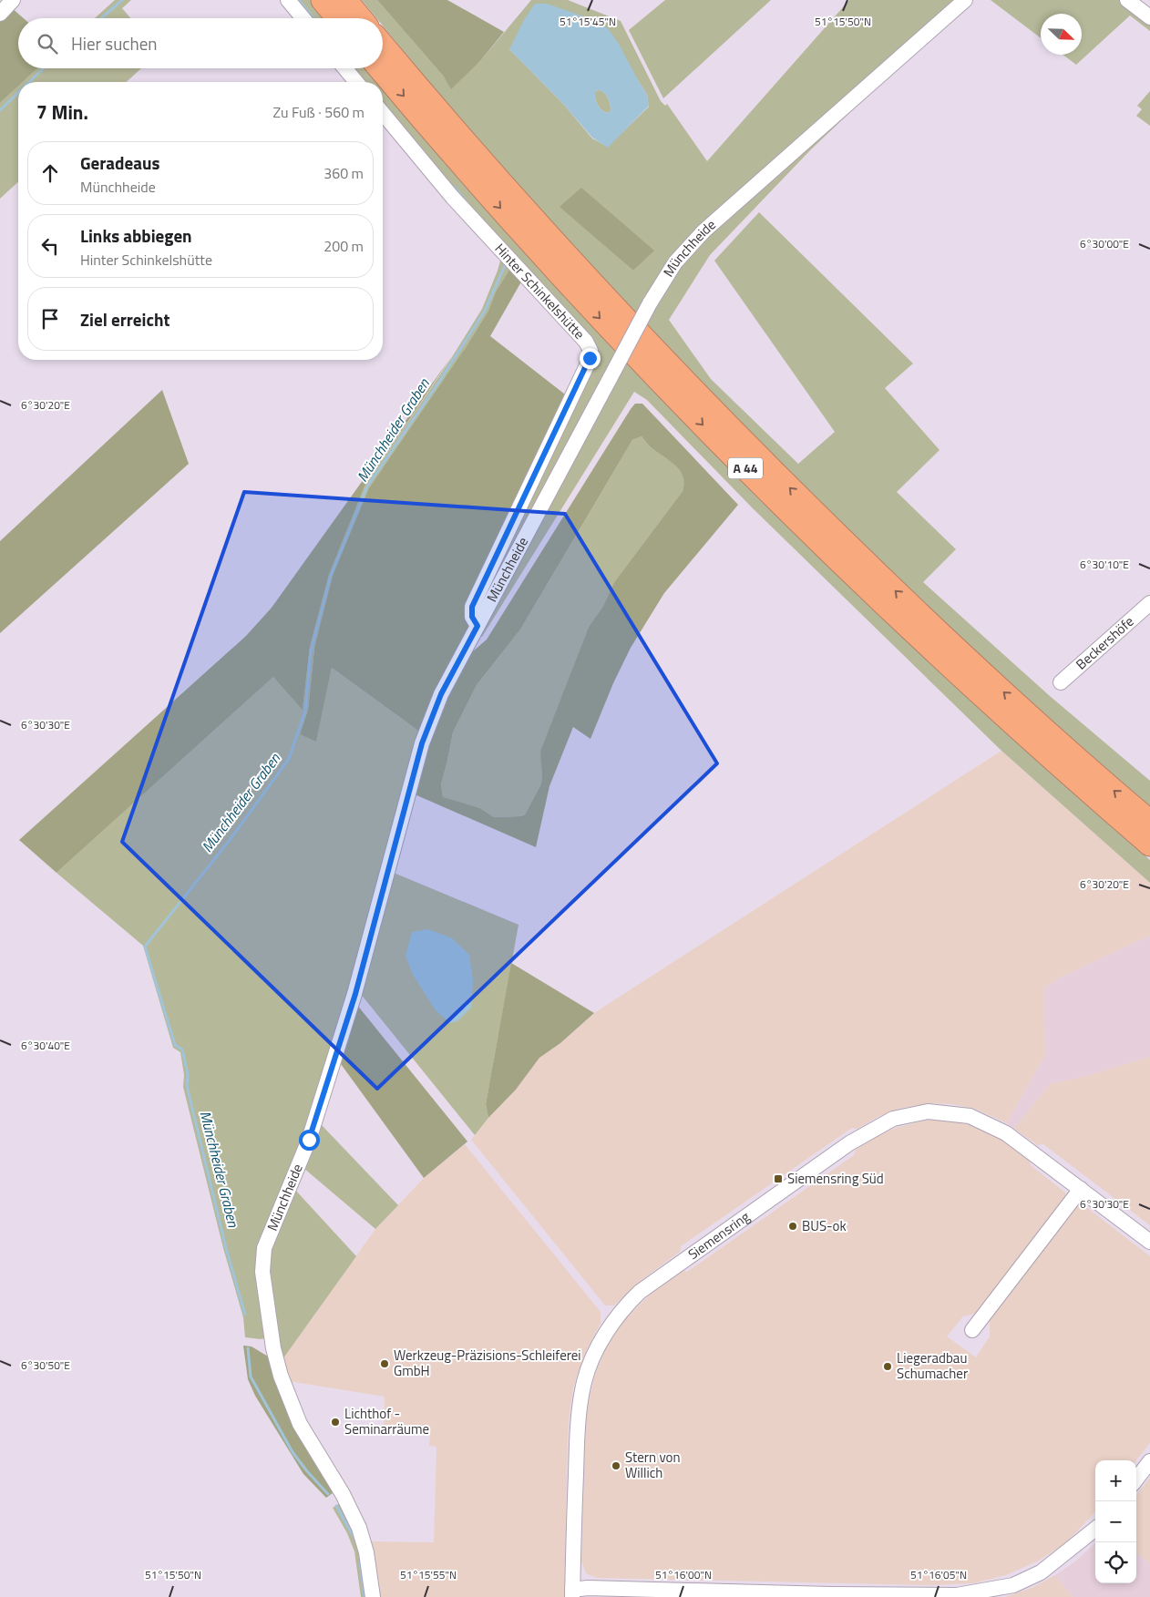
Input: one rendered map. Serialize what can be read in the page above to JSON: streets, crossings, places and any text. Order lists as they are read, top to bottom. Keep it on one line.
{"streets":{"highway":["A 44"],"street":["Münchheide","Hinter Schinkelshütte","Beckershöfe","Siemensring"]},"crossings":[["Münchheide","Hinter Schinkelshütte"]],"water":["Münchheider Graben"],"places":{"transit":["Siemensring Süd"],"other":["BUS-ok","Werkzeug-Präzisions-Schleiferei GmbH","Liegeradbau Schumacher","Lichthof - Seminarräume","Stern von Willich"]},"north":"bottom right","page":{"search":"Hier suchen","heading":["7 Min.","Zu Fuß · 560 m"],"list":[["Geradeaus","Münchheide","360 m"],["Links abbiegen","Hinter Schinkelshütte","200 m"],"Ziel erreicht"],"map_buttons":["+","−"]},"coordinates":["51°15'45\"N","51°15'50\"N","6°30'00\"E","6°30'20\"E","6°30'10\"E","6°30'30\"E","6°30'40\"E","6°30'50\"E","51°15'55\"N","51°16'00\"N","51°16'05\"N"]}
